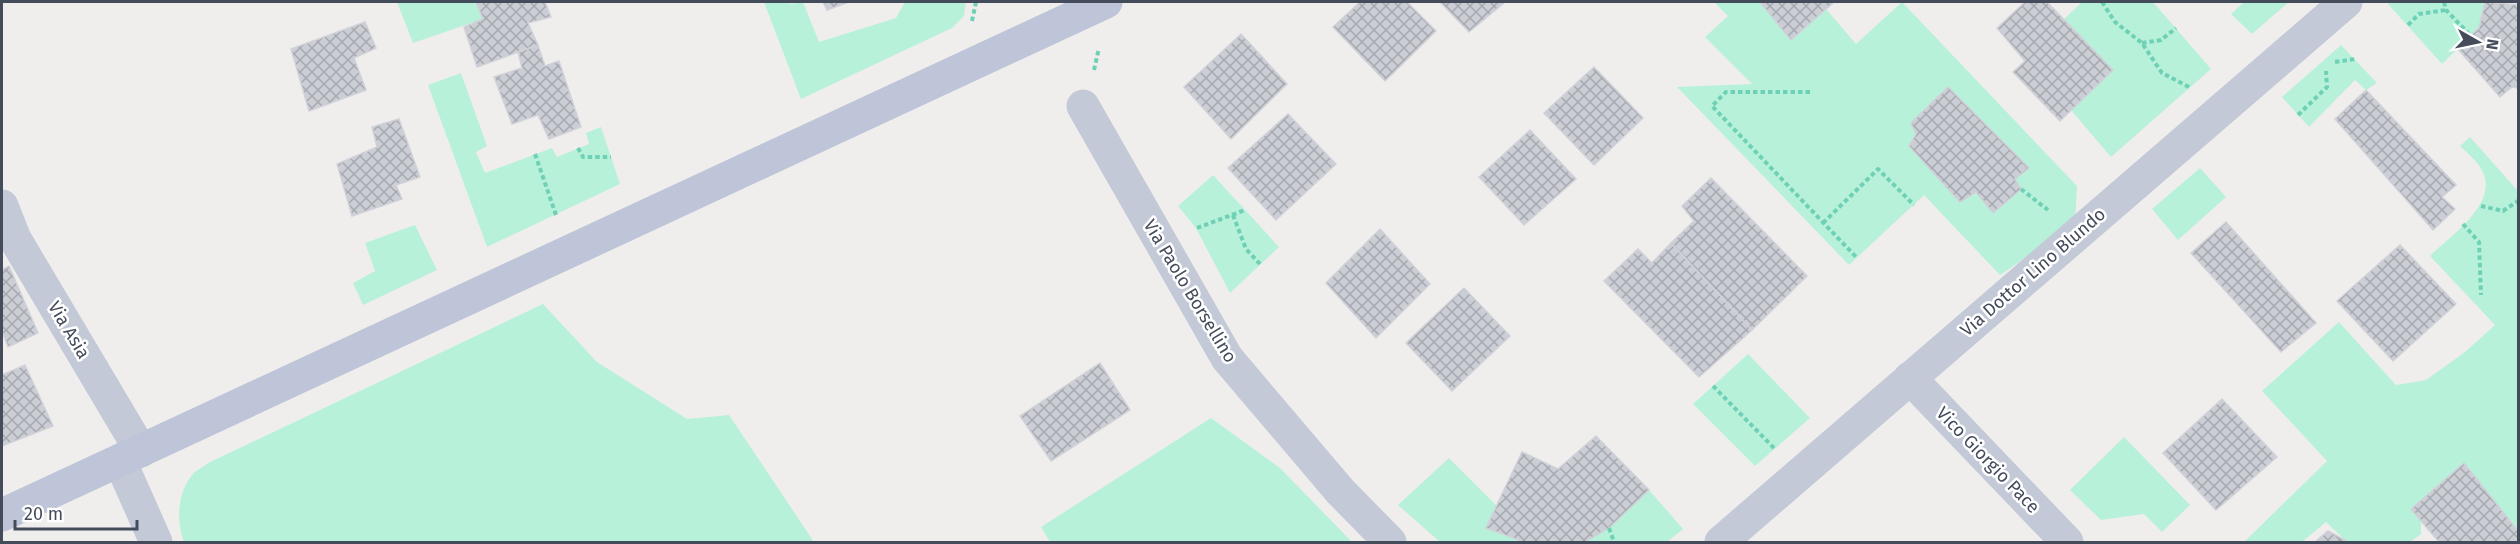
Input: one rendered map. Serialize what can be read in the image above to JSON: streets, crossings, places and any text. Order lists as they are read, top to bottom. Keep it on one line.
{"streets":{"street":["Via Dottor Lino Blundo","Via Paolo Borsellino","Via Asia","Vico Giorgio Pace"]},"crossings":[["Via Dottor Lino Blundo","Vico Giorgio Pace"]],"scale_bar":"20 m","north":"right"}
